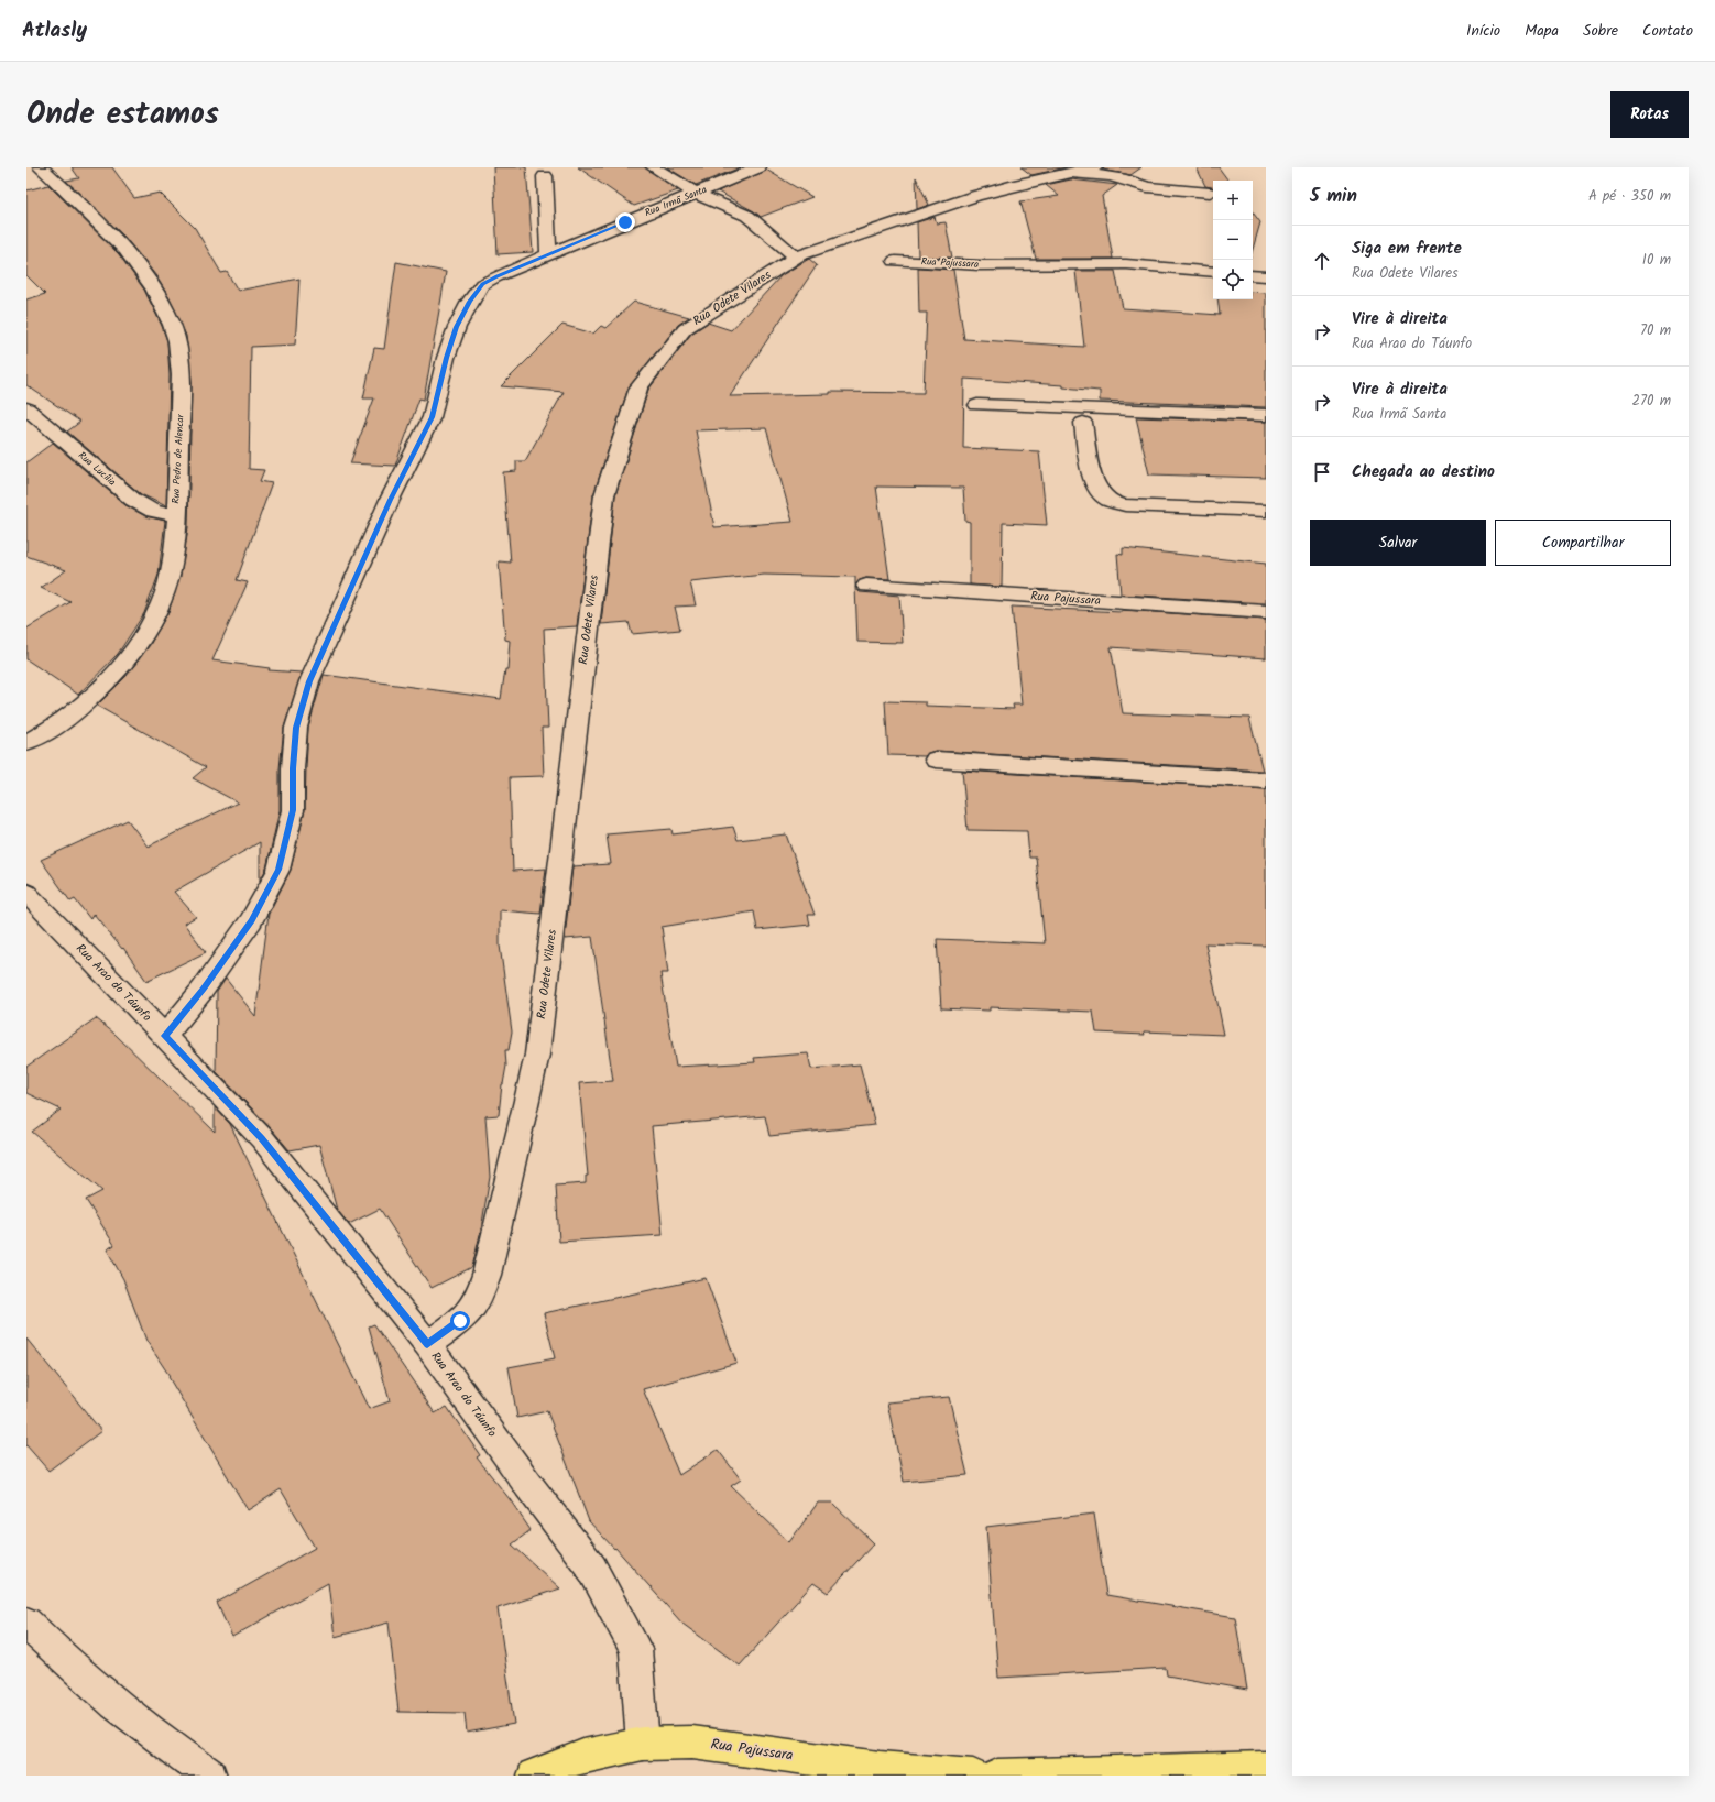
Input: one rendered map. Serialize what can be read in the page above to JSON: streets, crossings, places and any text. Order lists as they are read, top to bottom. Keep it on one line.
{"streets":{"main road":["Rua Pajussara"],"street":["Rua Irmã Santa","Rua Odete Vilares","Rua Pedro de Alencar","Rua Lucília","Rua Arao do Táunfo"]},"crossings":[["Rua Irmã Santa","Rua Arao do Táunfo"],["Rua Pajussara","Rua Arao do Táunfo"],["Rua Odete Vilares","Rua Arao do Táunfo"],["Rua Pedro de Alencar","Rua Lucília"]],"page":{"header":"Atlasly","nav":["Início","Mapa","Sobre","Contato"],"title":"Onde estamos","buttons":["Rotas",["Salvar","Compartilhar"]],"heading":["5 min","A pé · 350 m"],"map_buttons":["+","−"],"list":[["Siga em frente","Rua Odete Vilares","10 m"],["Vire à direita","Rua Arao do Táunfo","70 m"],["Vire à direita","Rua Irmã Santa","270 m"],"Chegada ao destino"]}}
